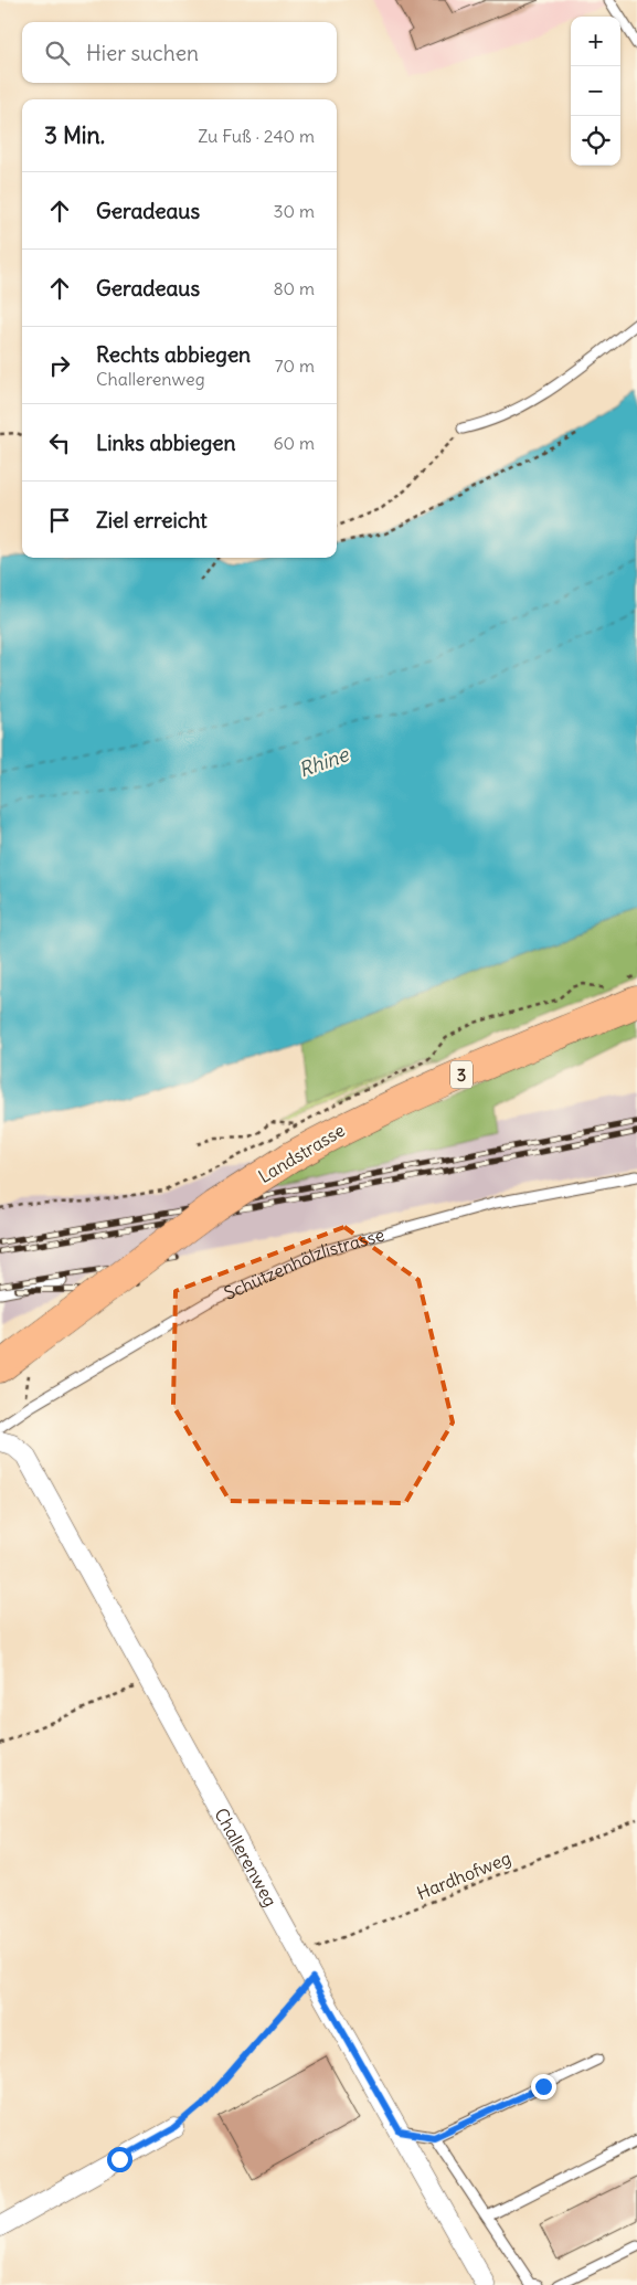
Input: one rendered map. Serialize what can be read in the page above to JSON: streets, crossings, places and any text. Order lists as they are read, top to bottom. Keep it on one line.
{"streets":{"main road":["3","Landstrasse"],"street":["Challerenweg"],"lane":["Schützenhölzlistrasse"],"path":["Hardhofweg"]},"crossings":[["Challerenweg","Hardhofweg"]],"water":["Rhine"],"page":{"map_buttons":["+","−"],"search":"Hier suchen","heading":["3 Min.","Zu Fuß · 240 m"],"list":[["Geradeaus","30 m"],["Geradeaus","80 m"],["Rechts abbiegen","Challerenweg","70 m"],["Links abbiegen","60 m"],"Ziel erreicht"]}}
